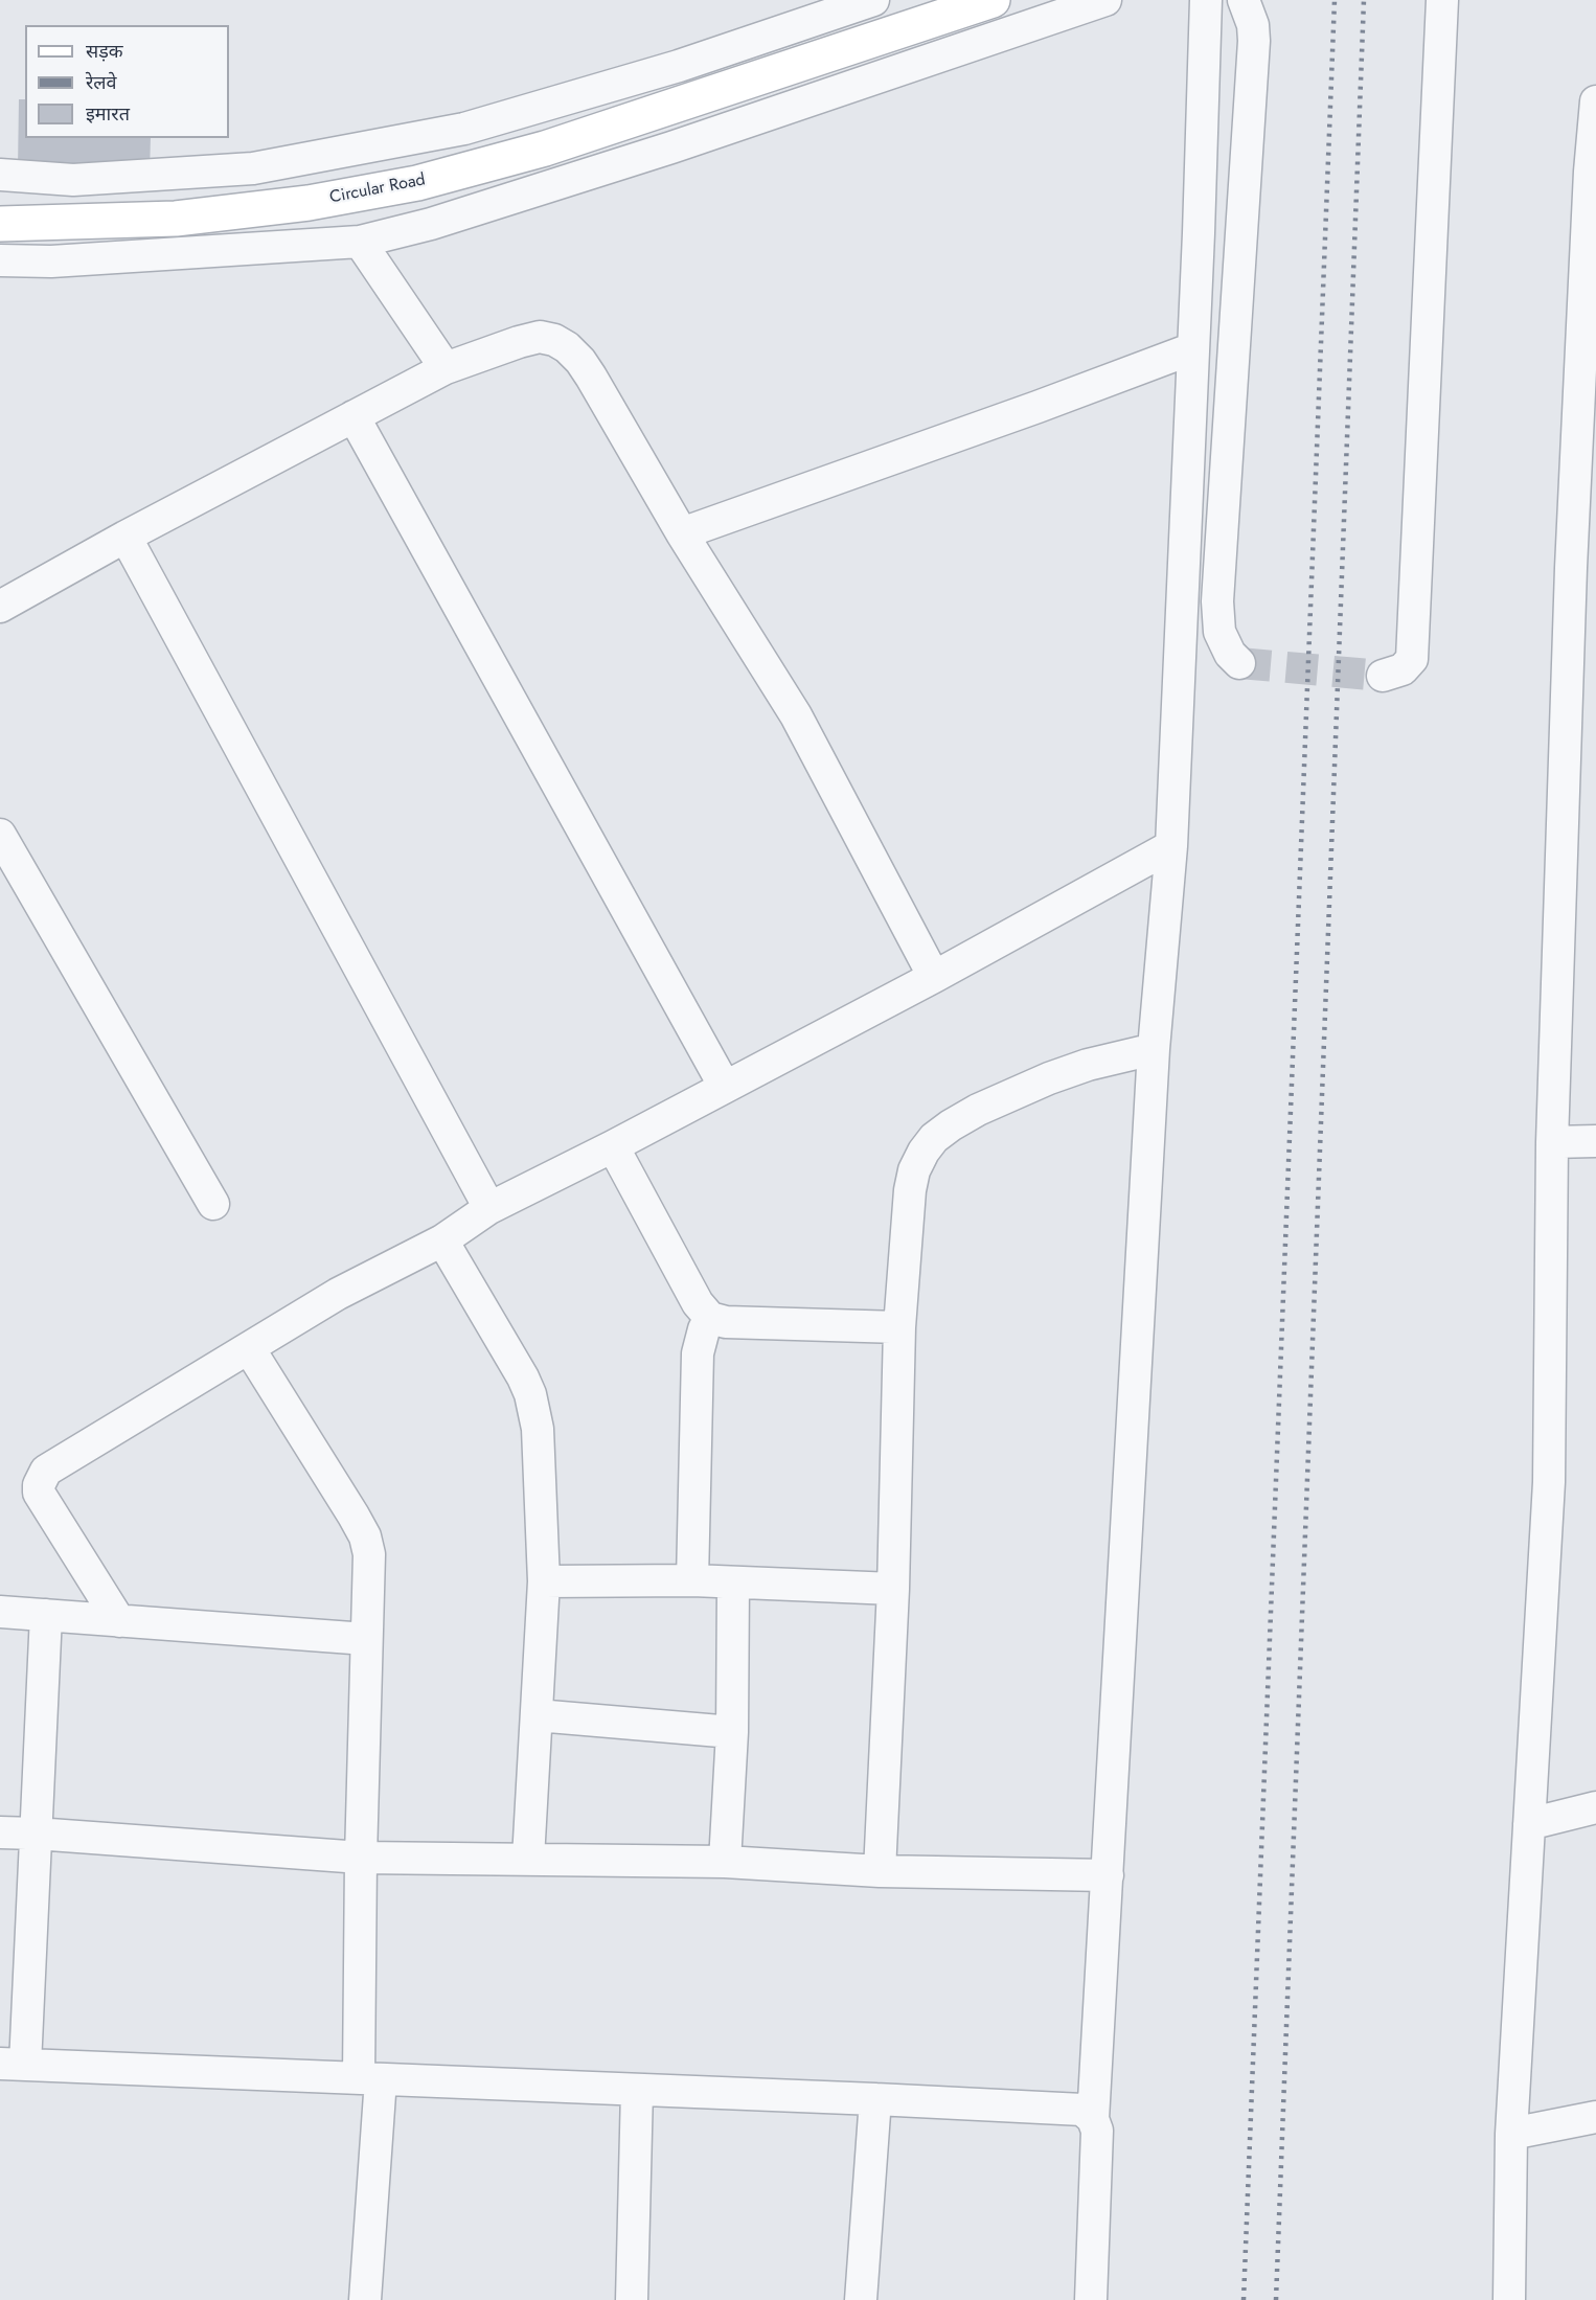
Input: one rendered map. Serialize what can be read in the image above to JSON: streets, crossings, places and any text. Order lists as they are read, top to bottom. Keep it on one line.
{"streets":{"main road":["Circular Road"]},"legend":["सड़क","रेलवे","इमारत"]}
